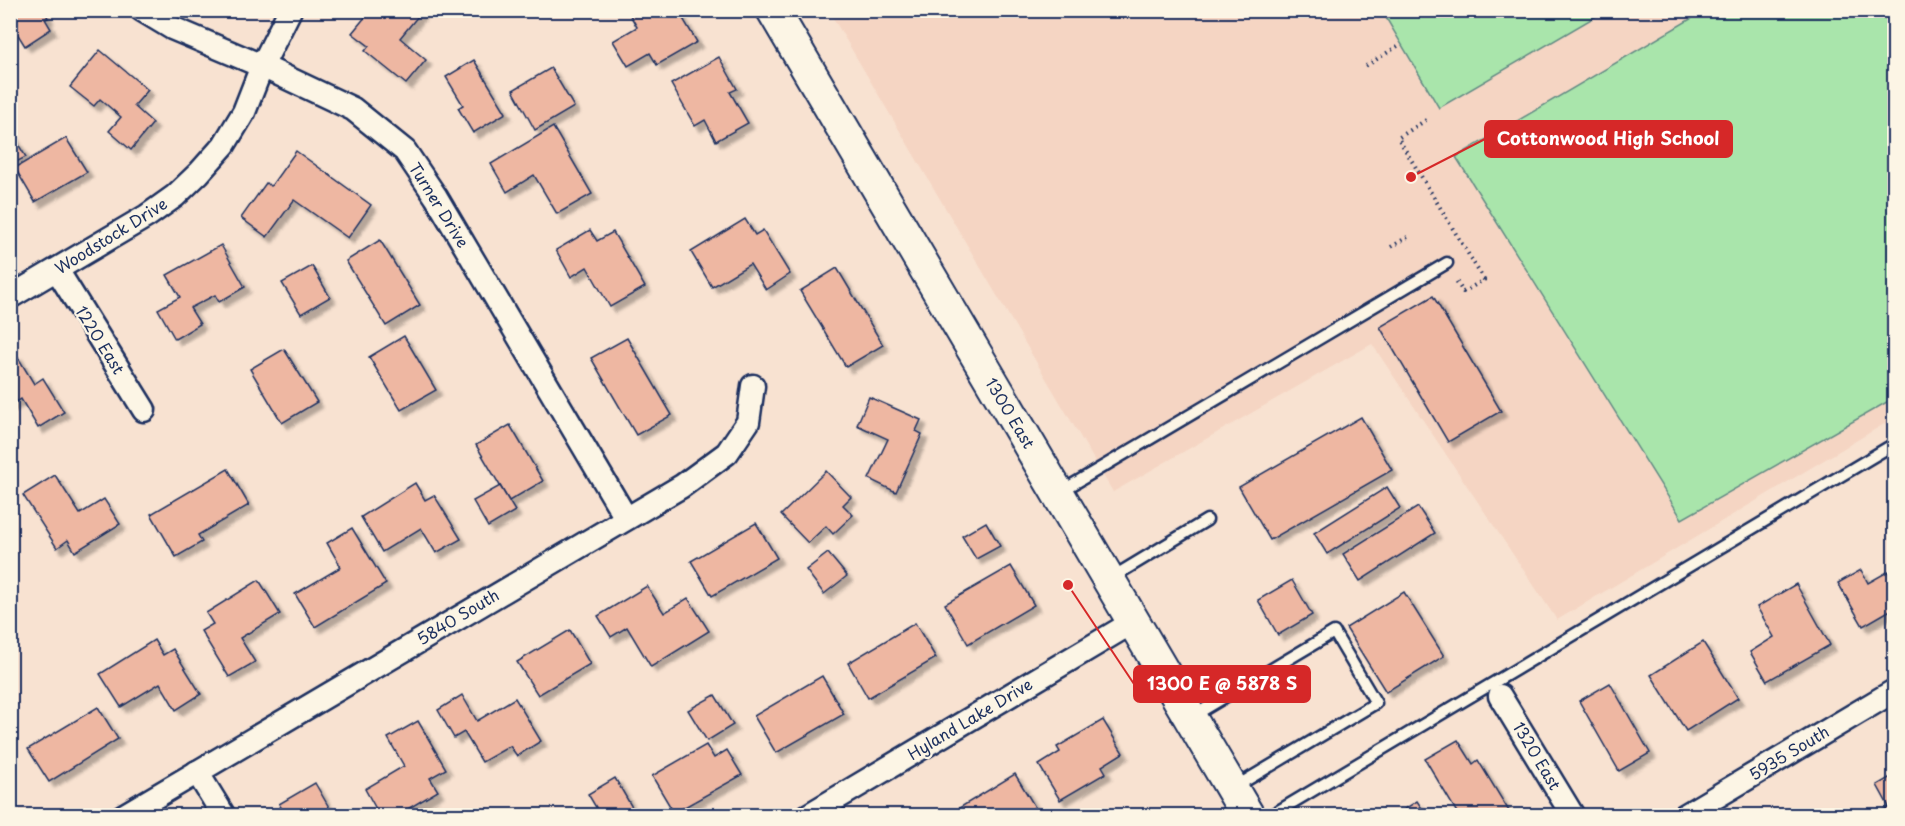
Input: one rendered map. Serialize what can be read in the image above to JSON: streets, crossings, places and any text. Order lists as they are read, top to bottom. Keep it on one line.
{"streets":{"main road":["1300 East"],"street":["Turner Drive","Woodstock Drive","1220 East","5840 South","Hyland Lake Drive","5935 South","1320 East"]},"crossings":[["Turner Drive","Woodstock Drive"],["Turner Drive","5840 South"],["Woodstock Drive","1220 East"],["1300 East","Hyland Lake Drive"]],"places":["Cottonwood High School","1300 E @ 5878 S"]}
